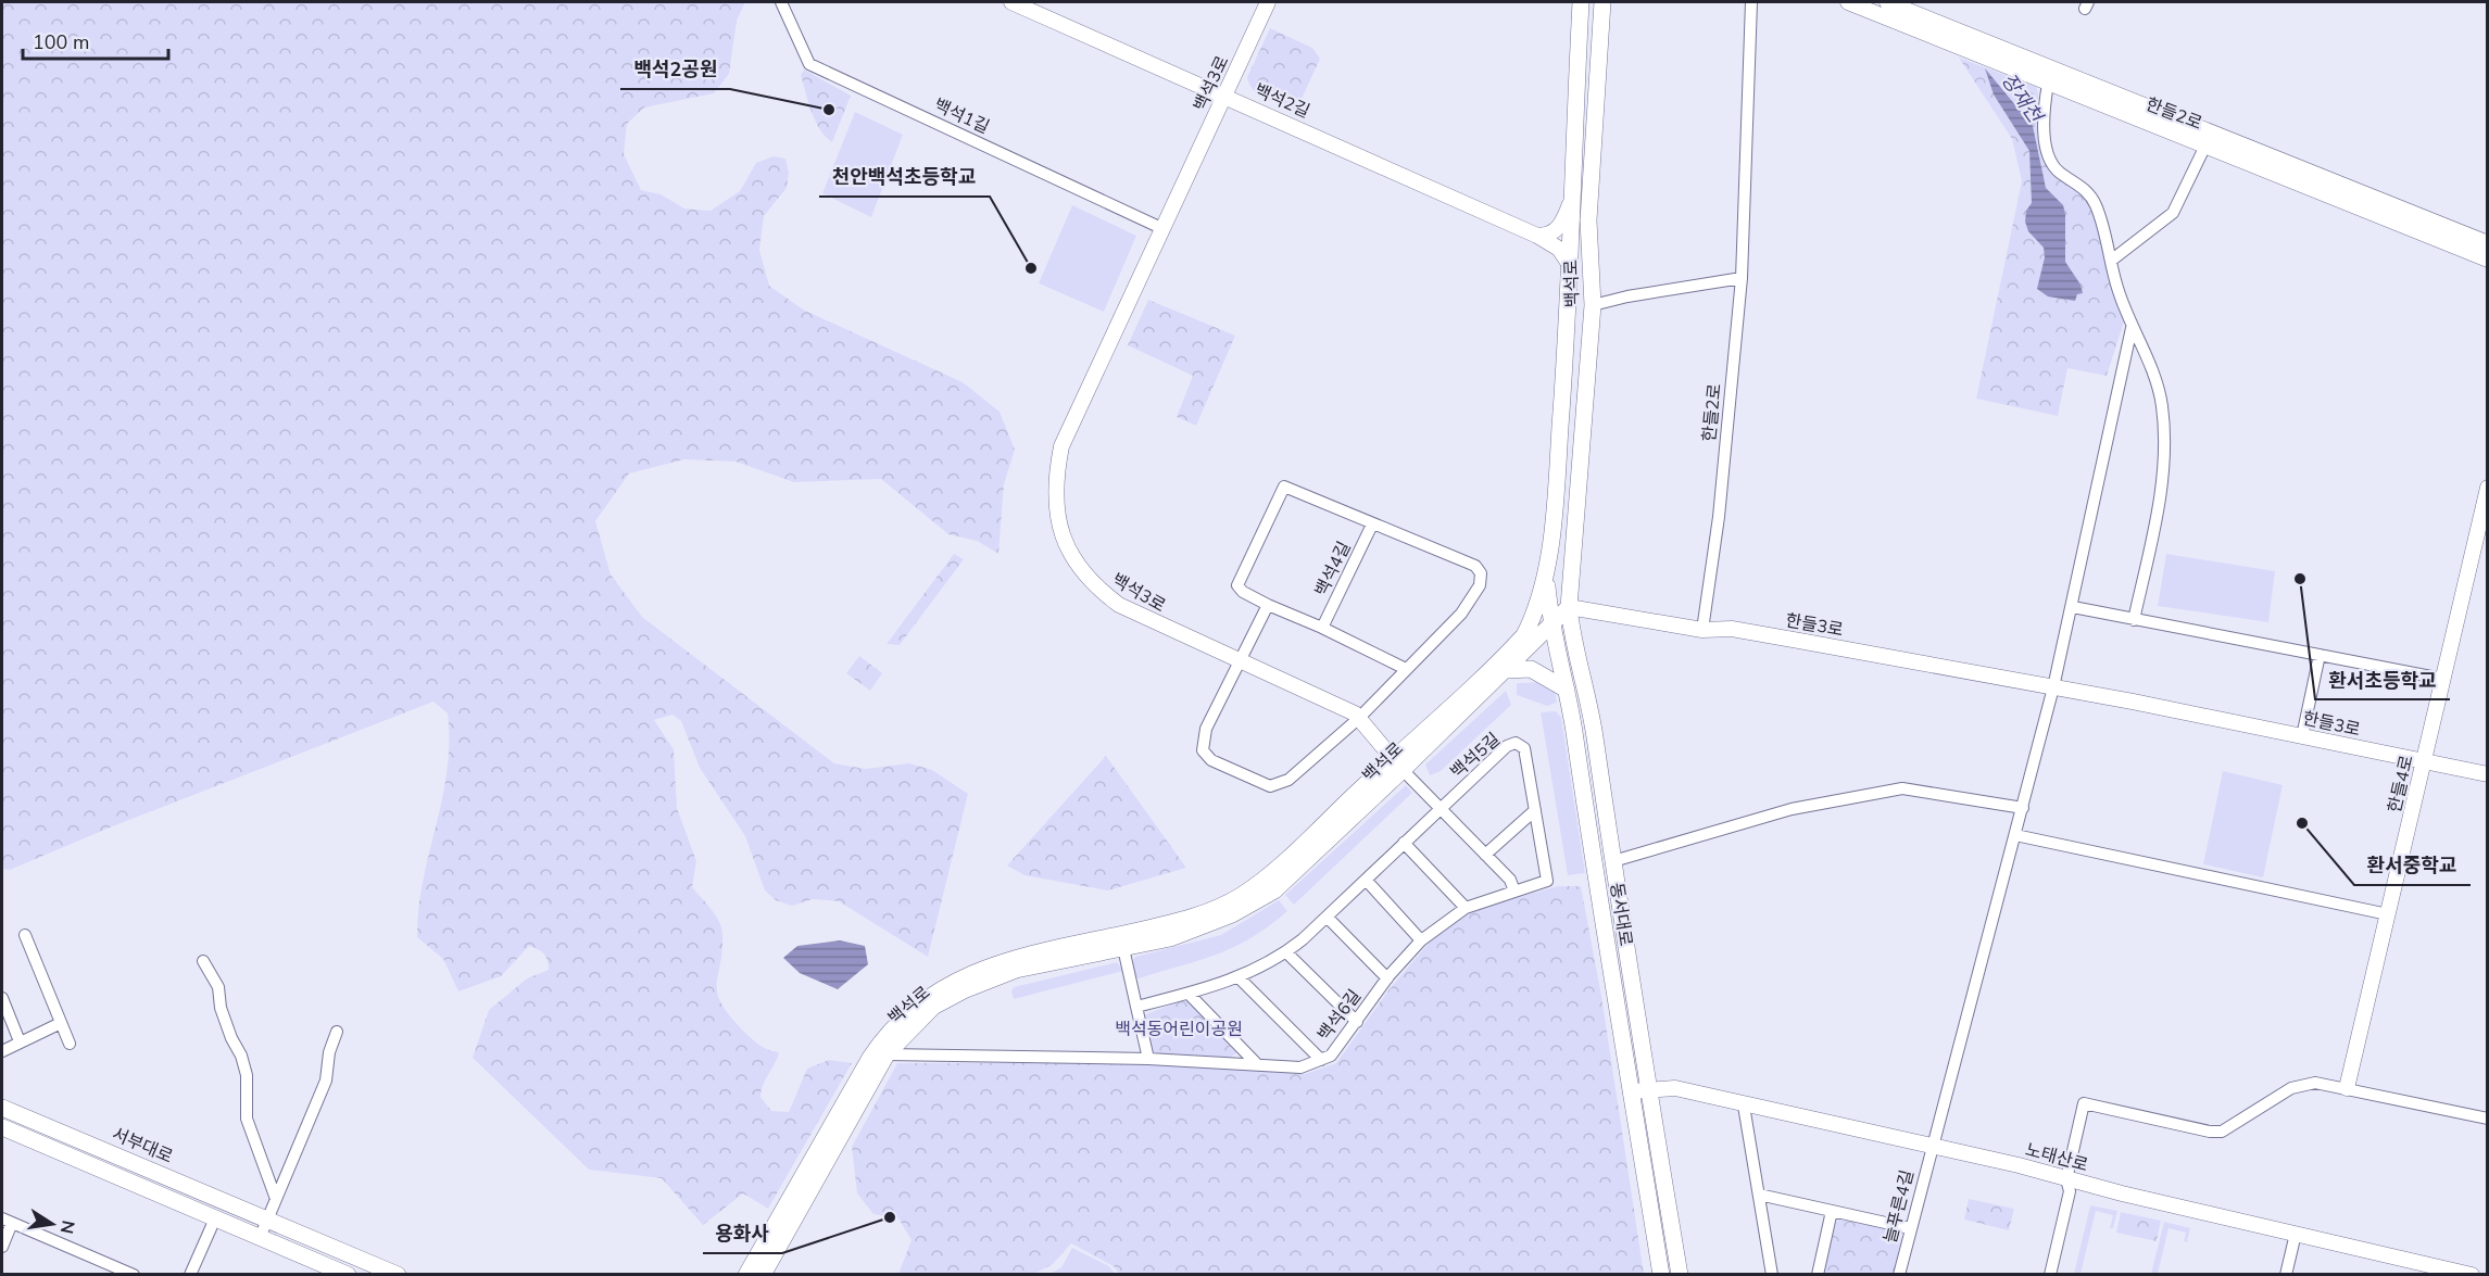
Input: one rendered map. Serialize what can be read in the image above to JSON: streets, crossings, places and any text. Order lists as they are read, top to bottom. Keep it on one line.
{"streets":{"main road":["백석로","동서대로","서부대로"],"street":["백석3로","백석2길","한들2로","백석1길","백석4길","한들3로","백석5길","한들4로","백석6길","노태산로","늘푸른4길"]},"crossings":[["백석3로","백석2길"],["백석3로","백석1길"],["백석3로","백석로"],["백석3로","백석5길"],["백석3로","백석6길"],["백석2길","백석로"],["한들2로","한들3로"],["백석로","한들3로"],["백석로","동서대로"],["백석로","백석6길"],["한들3로","한들4로"],["한들3로","동서대로"],["백석5길","백석6길"],["동서대로","노태산로"],["노태산로","늘푸른4길"]],"water":["장재천"],"parks":["백석동어린이공원"],"places":["백석2공원","천안백석초등학교","환서초등학교","환서중학교","용화사"],"scale_bar":"100 m","north":"right"}
